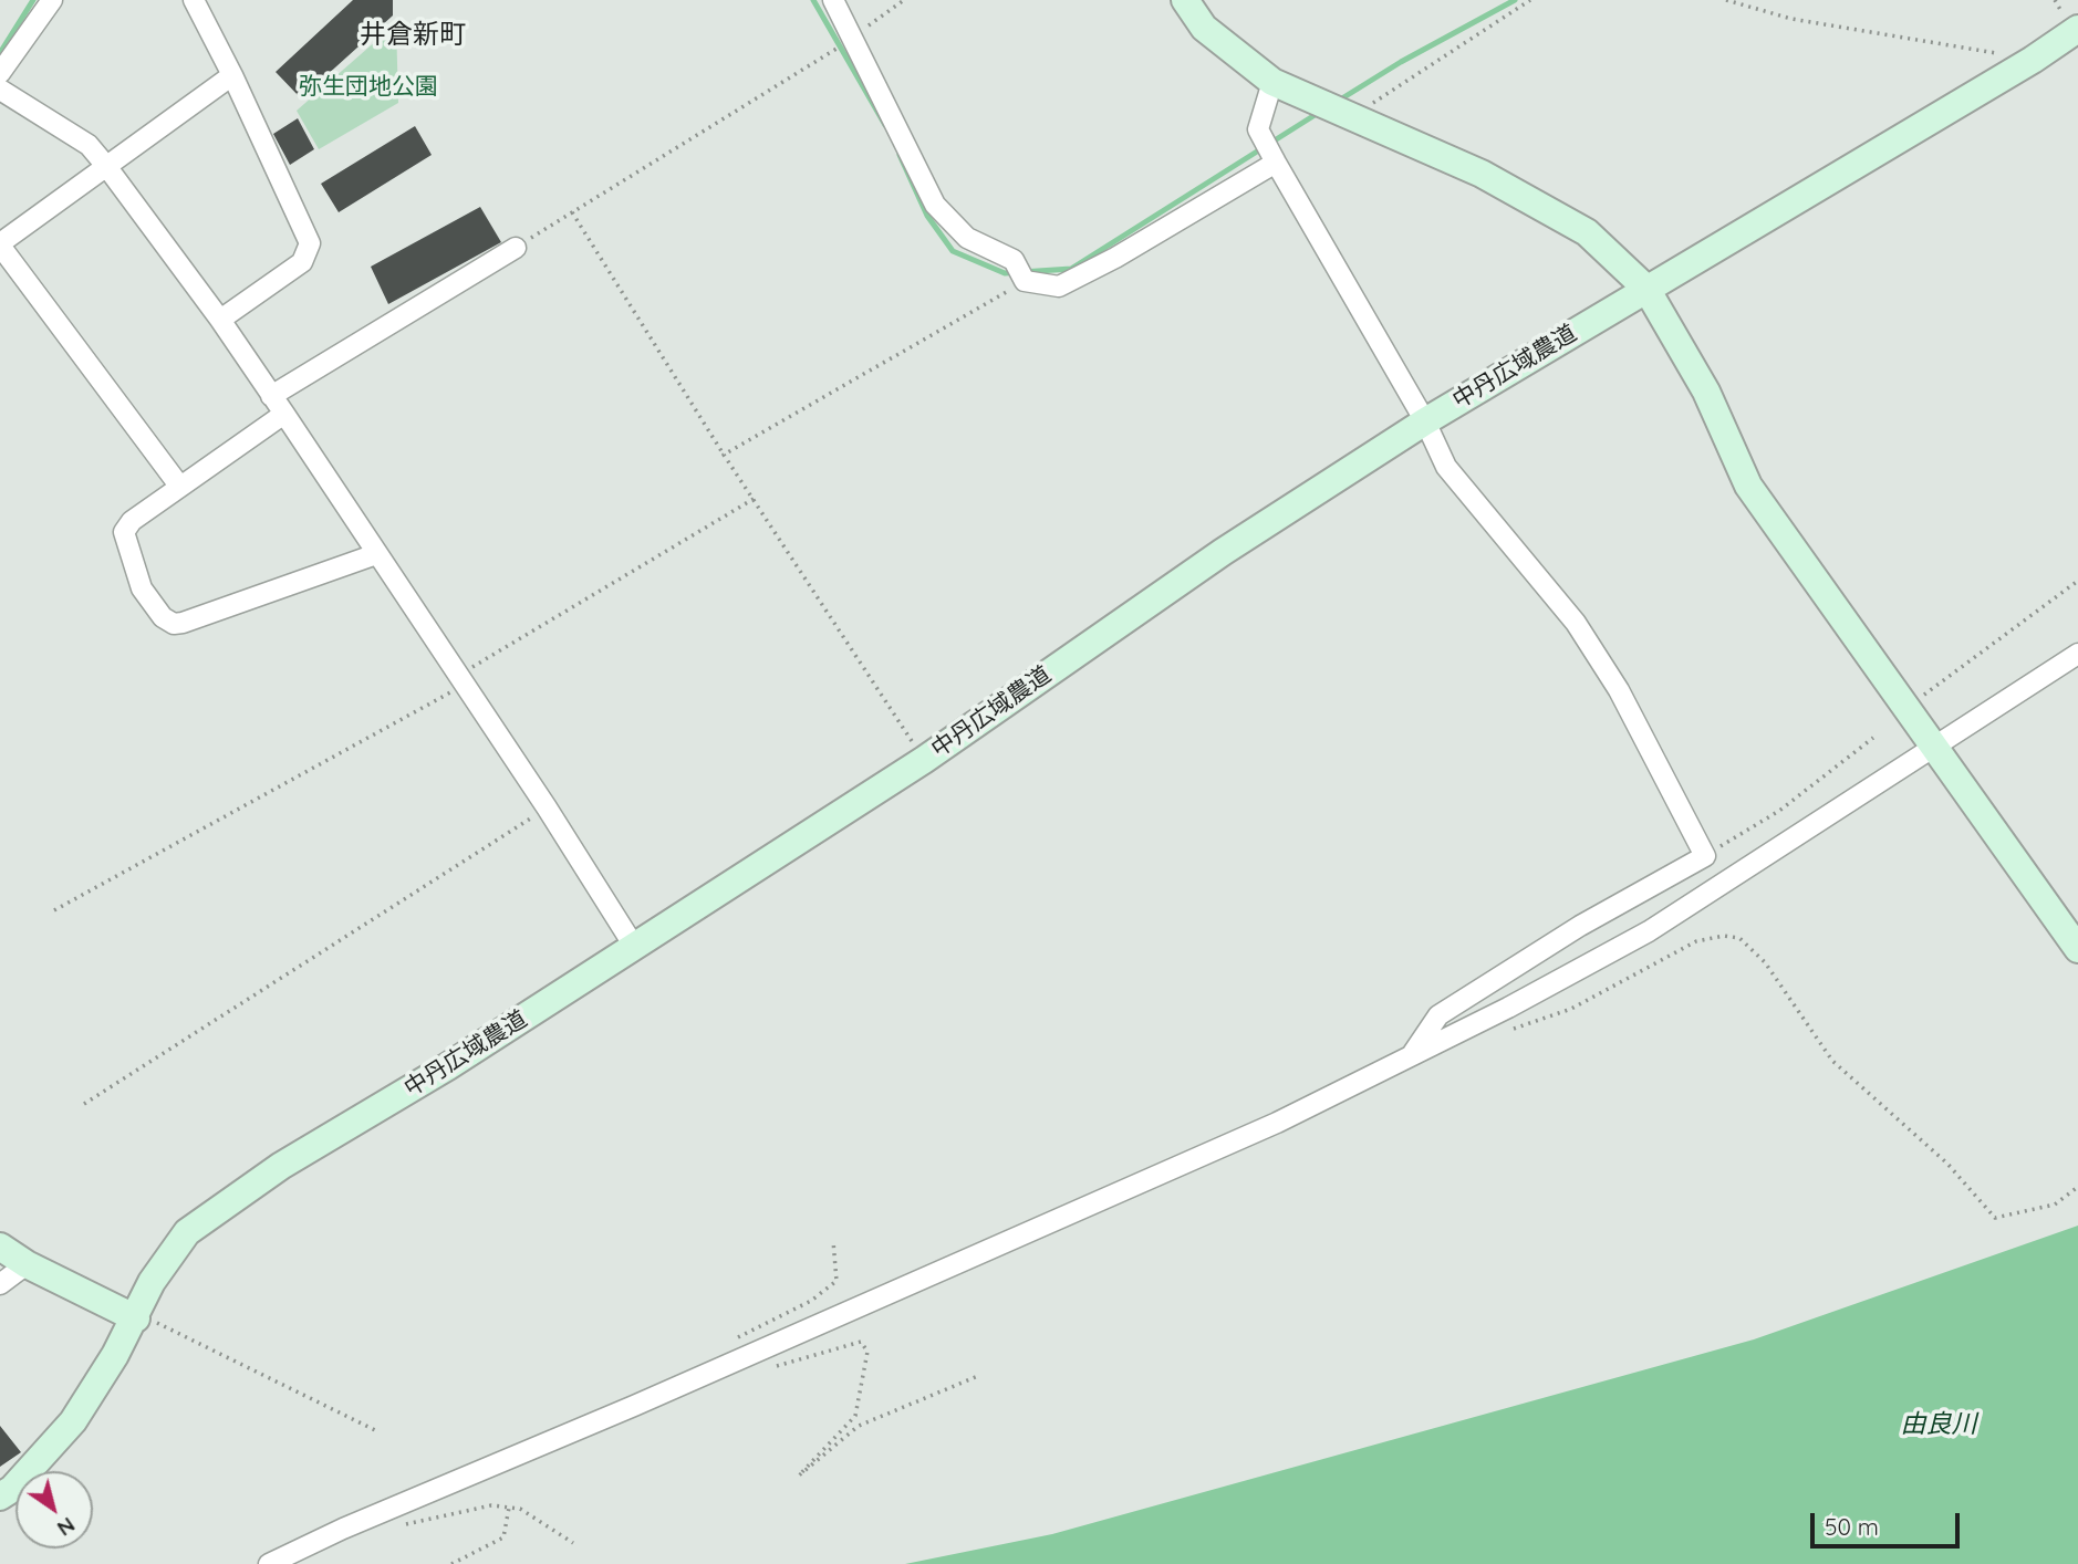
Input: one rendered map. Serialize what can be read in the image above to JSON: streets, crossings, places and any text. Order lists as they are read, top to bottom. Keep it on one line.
{"streets":{"street":["中丹広域農道"]},"districts":["井倉新町"],"water":["由良川"],"parks":["弥生団地公園"],"scale_bar":"50 m","north":"bottom right"}
